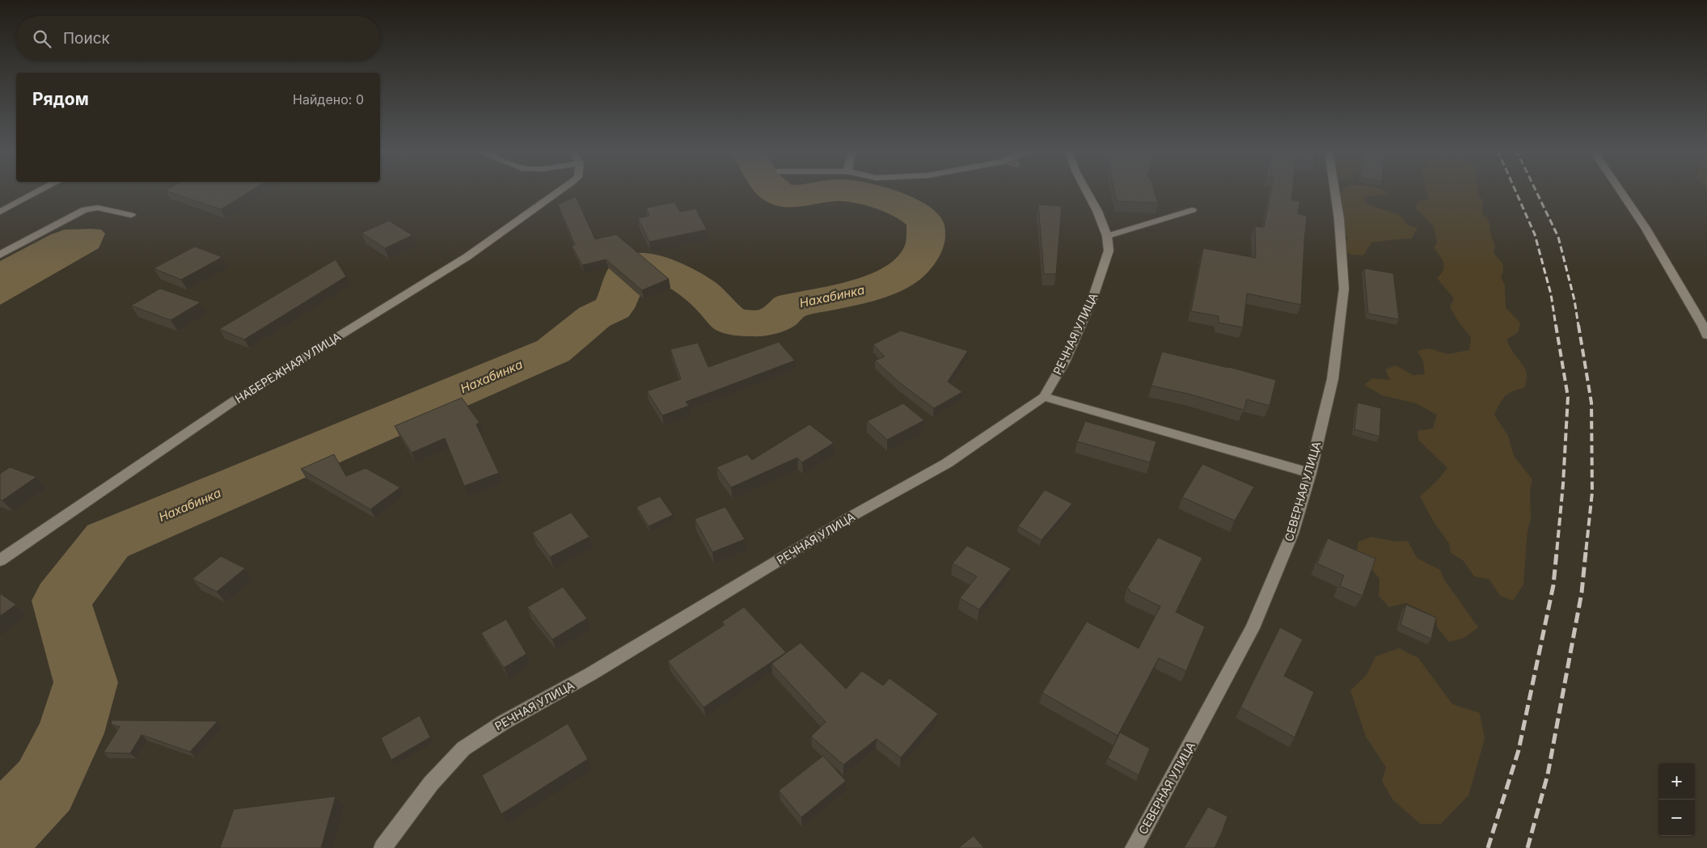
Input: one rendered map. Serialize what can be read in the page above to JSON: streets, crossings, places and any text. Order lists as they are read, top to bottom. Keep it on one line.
{"streets":{"street":["РЕЧНАЯ УЛИЦА","НАБЕРЕЖНАЯ УЛИЦА","СЕВЕРНАЯ УЛИЦА"]},"water":["Нахабинка"],"page":{"search":"Поиск","heading":["Рядом","Найдено: 0"],"map_buttons":["+","−"]}}
